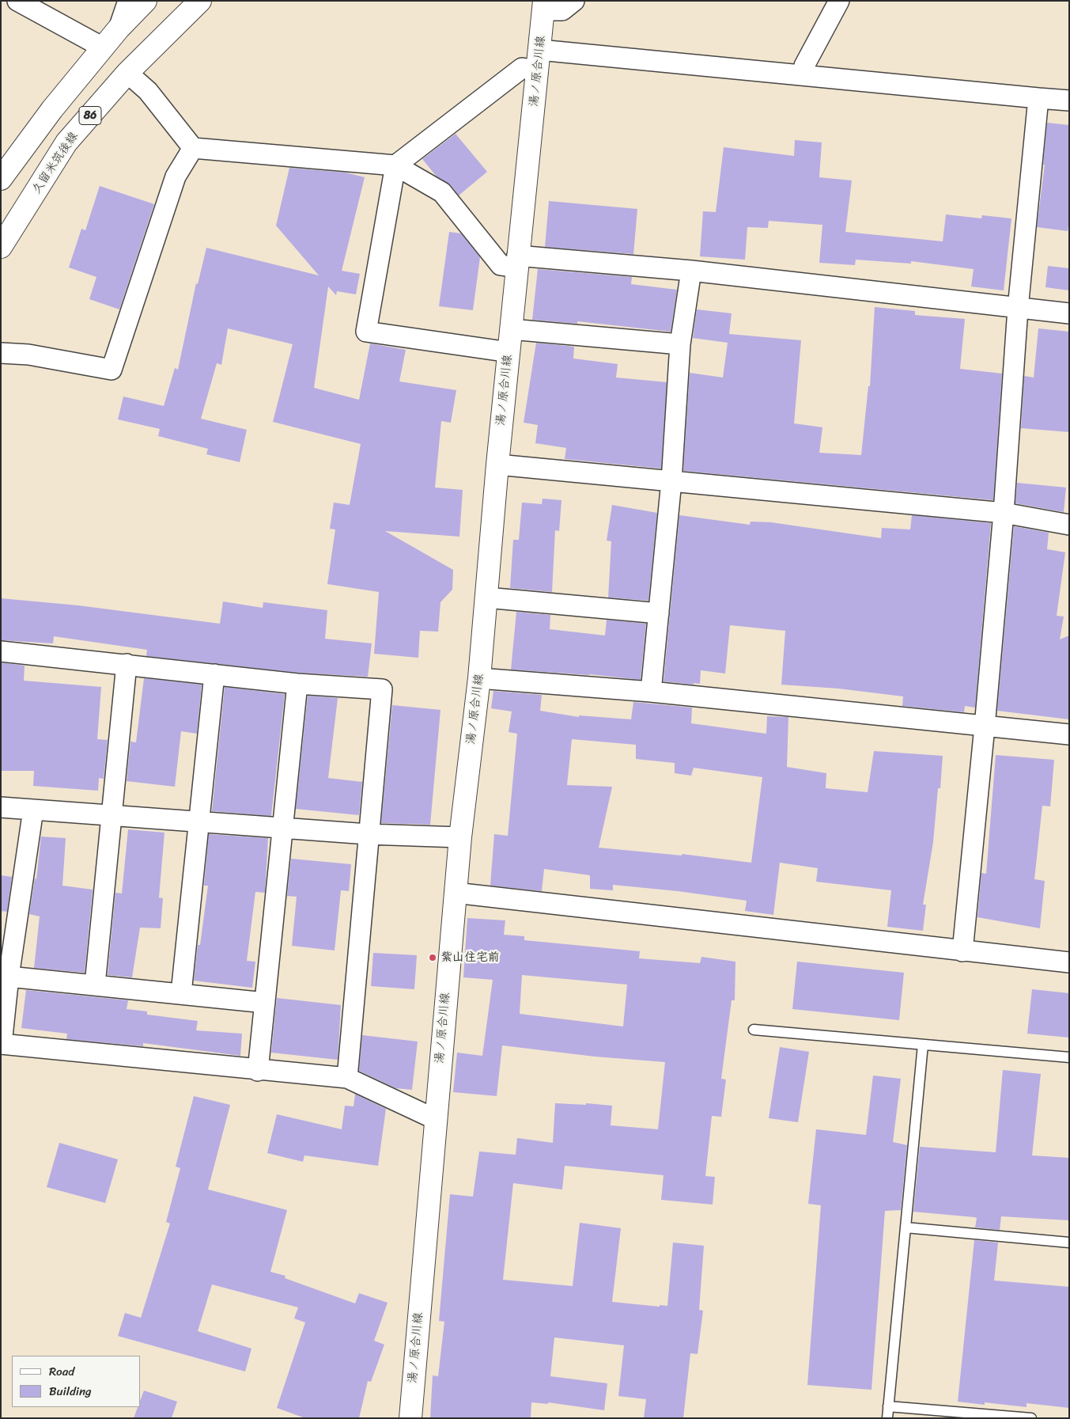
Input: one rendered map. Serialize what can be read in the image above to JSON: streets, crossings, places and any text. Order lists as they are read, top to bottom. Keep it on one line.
{"streets":{"main road":["湯ノ原合川線","86","久留米筑後線"]},"places":["紫山住宅前"],"legend":["Road","Building"]}
